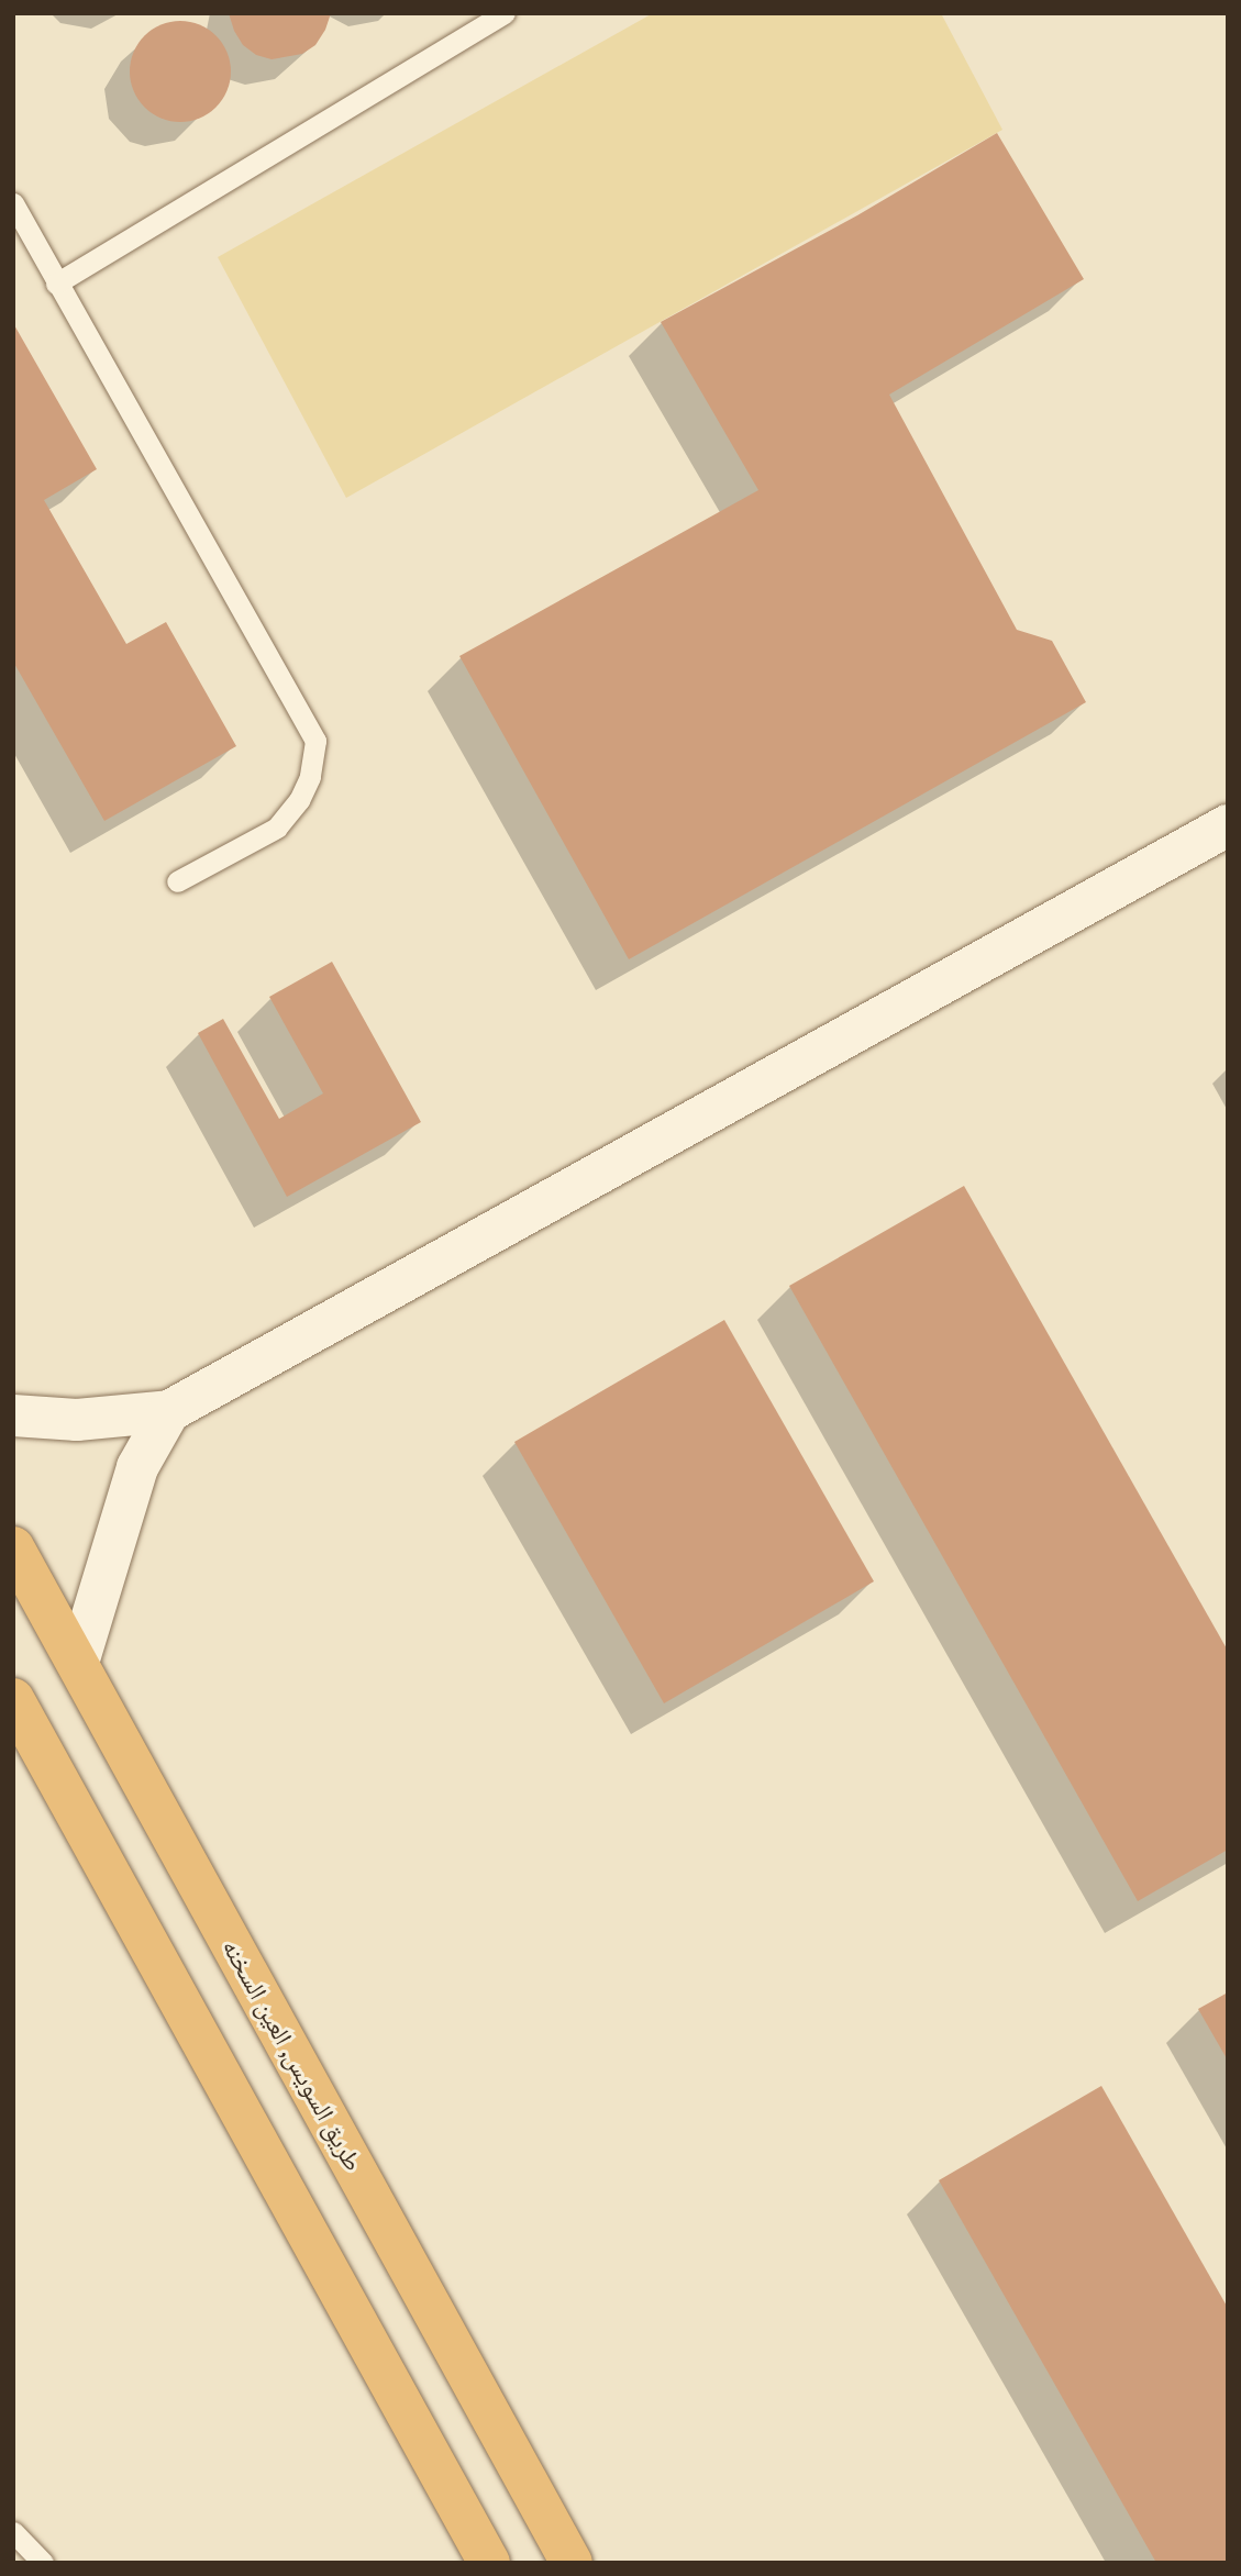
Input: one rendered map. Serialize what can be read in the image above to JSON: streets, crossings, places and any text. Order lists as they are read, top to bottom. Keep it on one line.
{"streets":{"highway":["طريق السويس, العين السخنه"]}}
